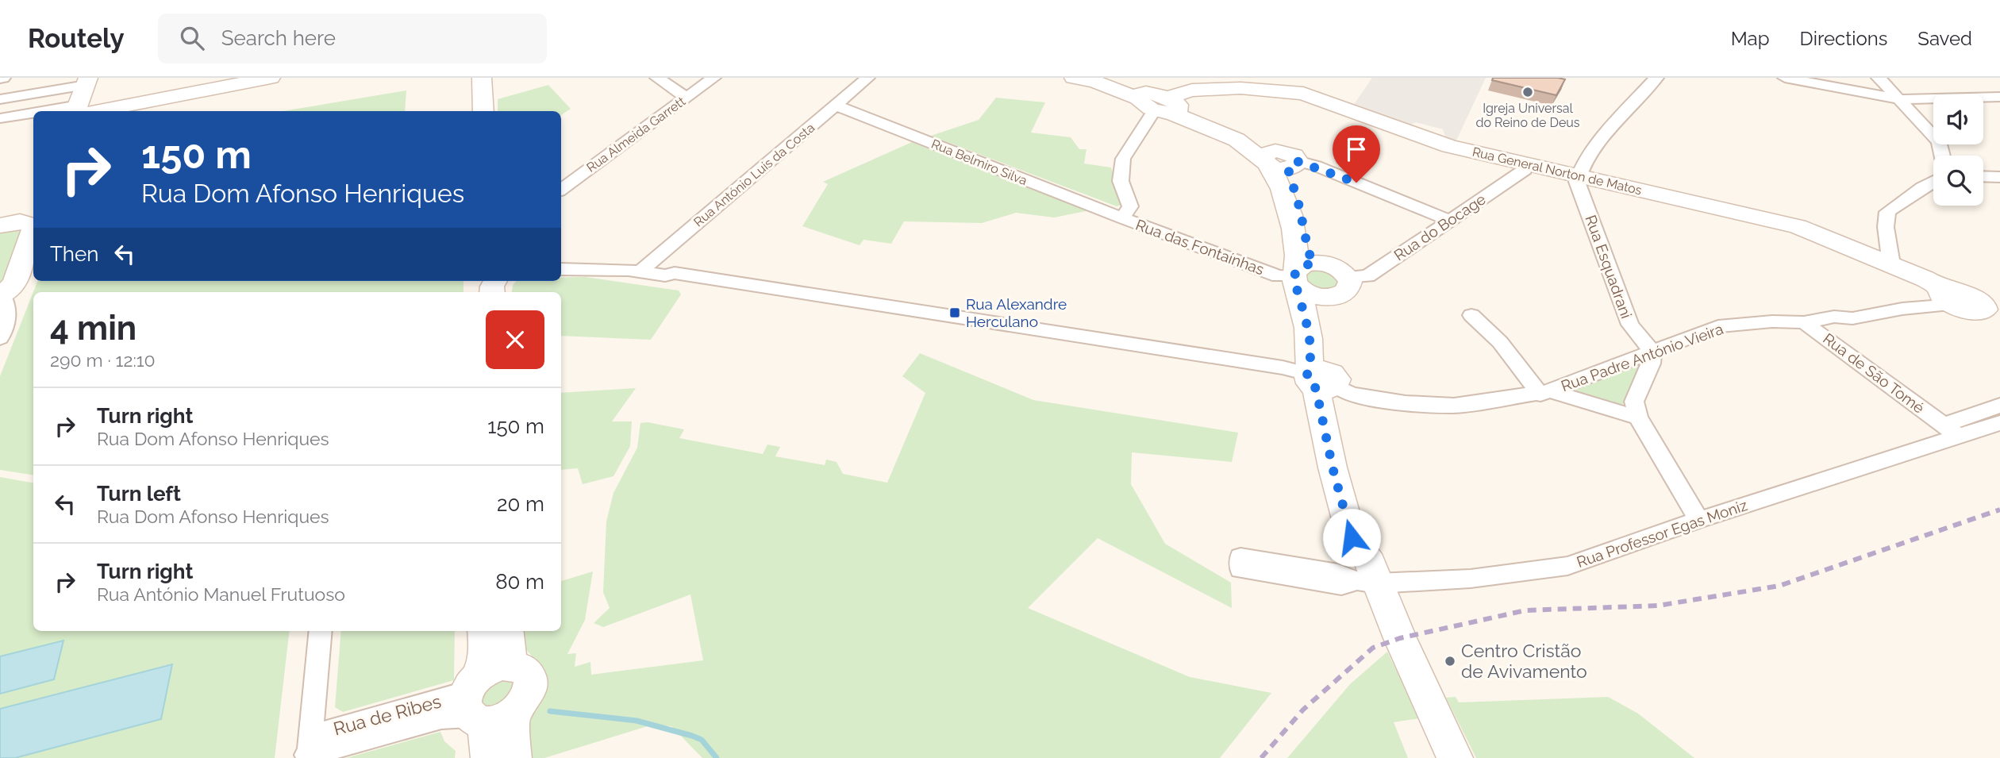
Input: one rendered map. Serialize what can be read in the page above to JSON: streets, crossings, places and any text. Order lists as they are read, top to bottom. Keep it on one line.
{"streets":{"street":["Rua Almeida Garrett","Rua Belmiro Silva","Rua General Norton de Matos","Rua António Luis da Costa","Rua do Bocage","Rua das Fontaínhas","Rua Esquadrani","Rua Padre António Vieira","Rua de São Tomé","Rua Professor Egas Moniz","Rua de Ribes"]},"crossings":[["Rua Belmiro Silva","Rua António Luis da Costa"],["Rua Belmiro Silva","Rua das Fontaínhas"],["Rua General Norton de Matos","Rua do Bocage"],["Rua General Norton de Matos","Rua das Fontaínhas"],["Rua General Norton de Matos","Rua Esquadrani"],["Rua General Norton de Matos","Rua Padre António Vieira"],["Rua Esquadrani","Rua Padre António Vieira"],["Rua Padre António Vieira","Rua de São Tomé"],["Rua de São Tomé","Rua Professor Egas Moniz"]],"places":{"other":["Igreja Universal do Reino de Deus","Centro Cristão de Avivamento"],"transit":["Rua Alexandre Herculano"]},"page":{"header":"Routely","search":"Search here","nav":["Map","Directions","Saved"],"turn":["150 m","Rua Dom Afonso Henriques"],"then":"Then","heading":["4 min","290 m · 12:10"],"list":[{"name":"Turn right","note":"Rua Dom Afonso Henriques","value":"150 m"},{"name":"Turn left","note":"Rua Dom Afonso Henriques","value":"20 m"},{"name":"Turn right","note":"Rua António Manuel Frutuoso","value":"80 m"}]}}
